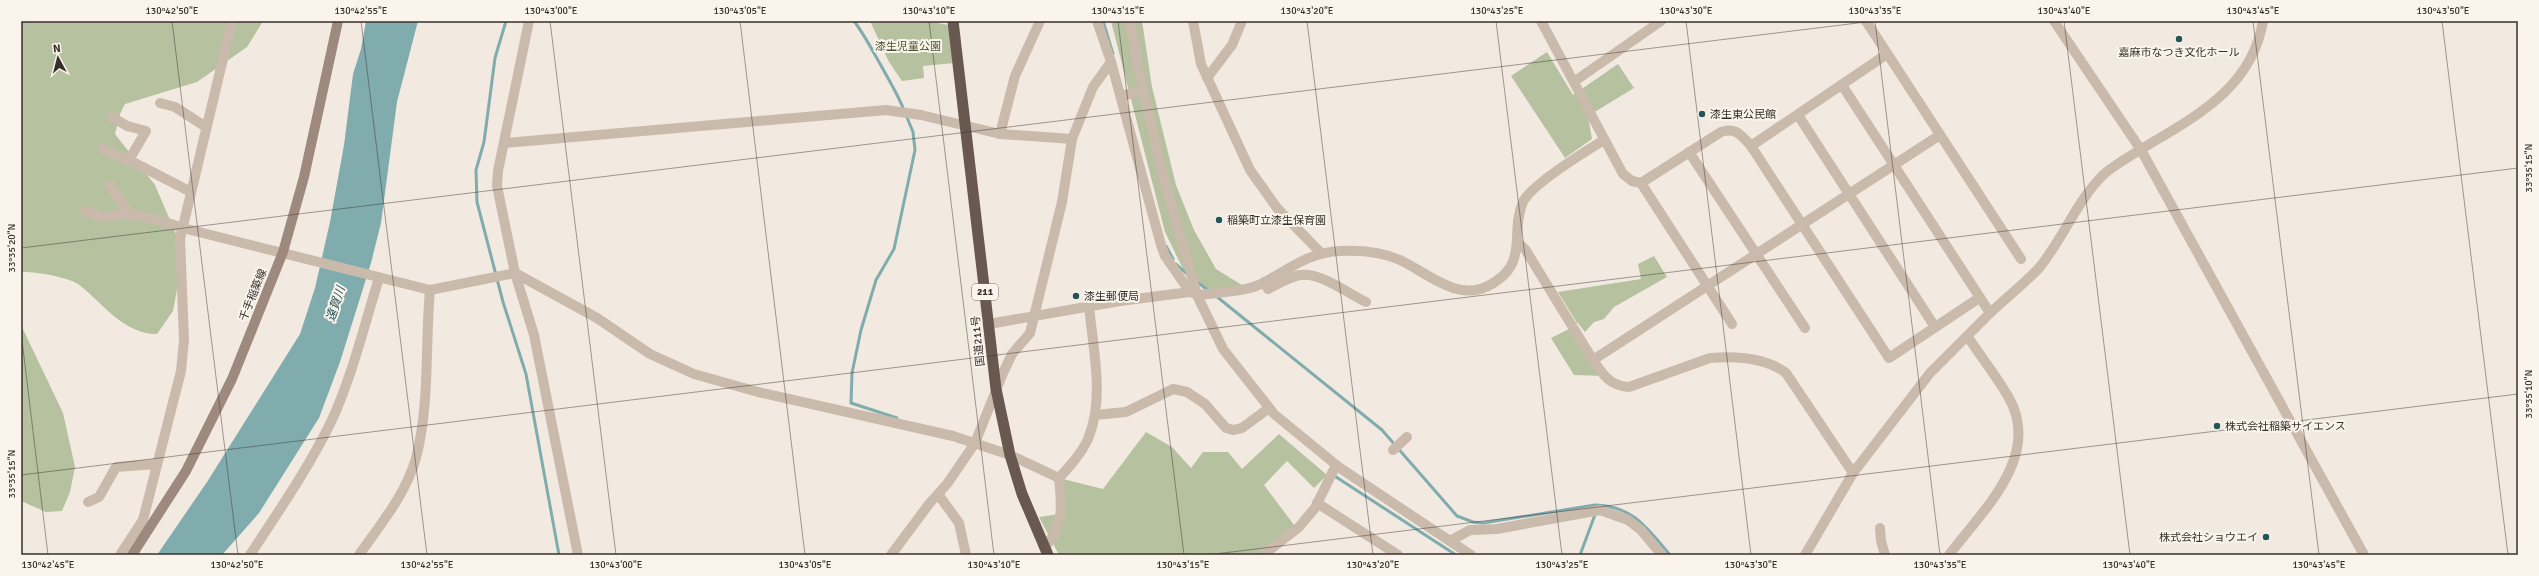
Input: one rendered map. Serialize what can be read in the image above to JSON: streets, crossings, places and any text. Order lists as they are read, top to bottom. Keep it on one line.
{"streets":{"highway":["211","国道211号"],"main road":["千手稲築線"]},"water":["遠賀川"],"parks":["漆生児童公園"],"places":["嘉麻市なつき文化ホール","漆生東公民館","稲築町立漆生保育園","漆生郵便局","株式会社稲築サイエンス","株式会社ショウエイ"],"north":"top","coordinates":["130°42'50\"E","130°42'55\"E","130°43'00\"E","130°43'05\"E","130°43'10\"E","130°43'15\"E","130°43'20\"E","130°43'25\"E","130°43'30\"E","130°43'35\"E","130°43'40\"E","130°43'45\"E","130°43'50\"E","33°35'15\"N","33°35'20\"N","33°35'10\"N","130°42'45\"E"]}
